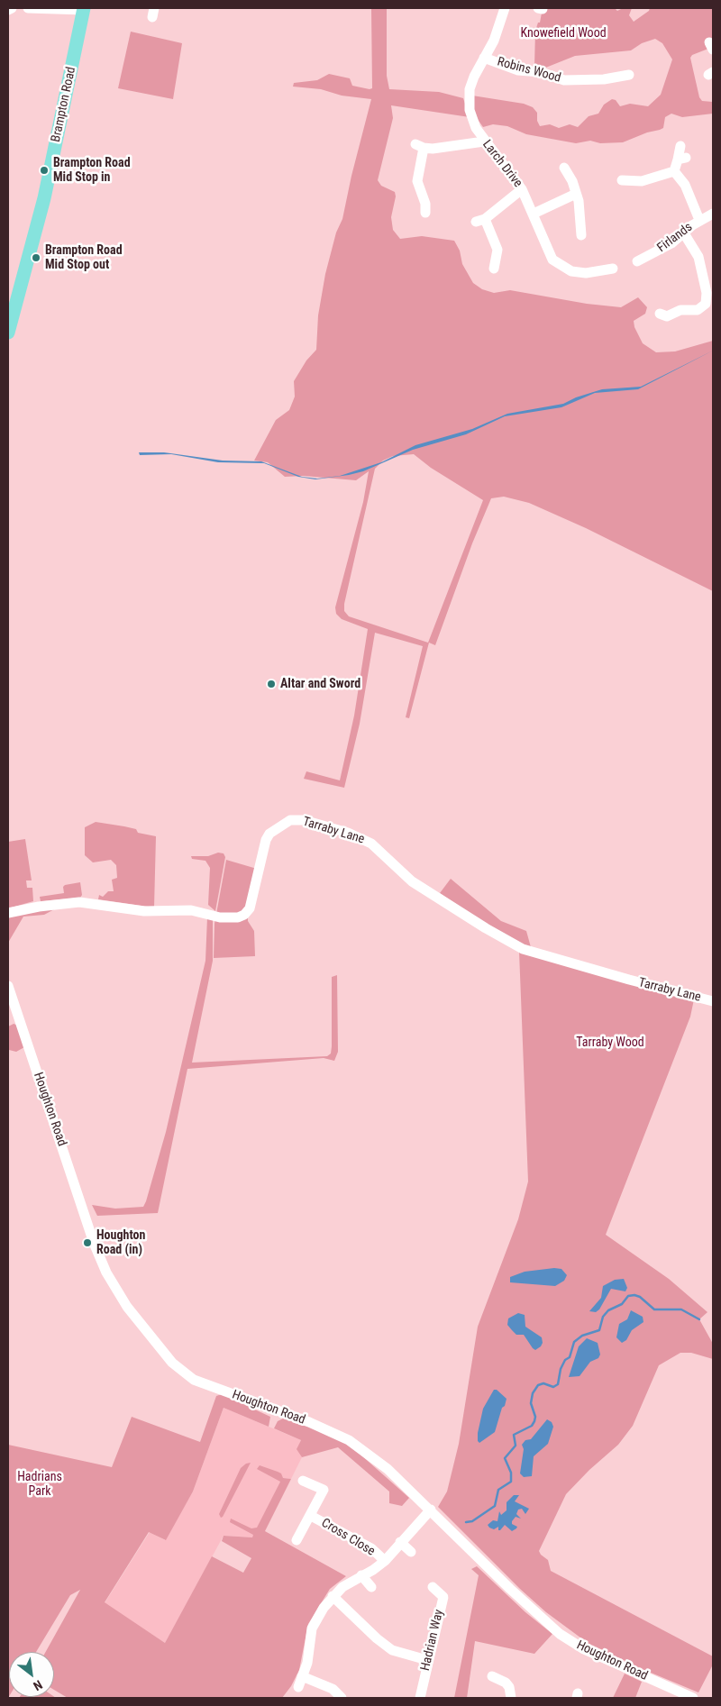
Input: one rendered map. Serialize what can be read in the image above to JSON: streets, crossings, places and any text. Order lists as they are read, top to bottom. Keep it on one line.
{"streets":{"main road":["Brampton Road"],"street":["Robins Wood","Larch Drive","Firlands","Tarraby Lane","Houghton Road","Cross Close","Hadrian Way"]},"crossings":[["Robins Wood","Larch Drive"]],"parks":["Knowefield Wood","Tarraby Wood","Hadrians Park"],"places":["Brampton Road Mid Stop in","Brampton Road Mid Stop out","Altar and Sword","Houghton Road (in)"],"north":"bottom right"}
